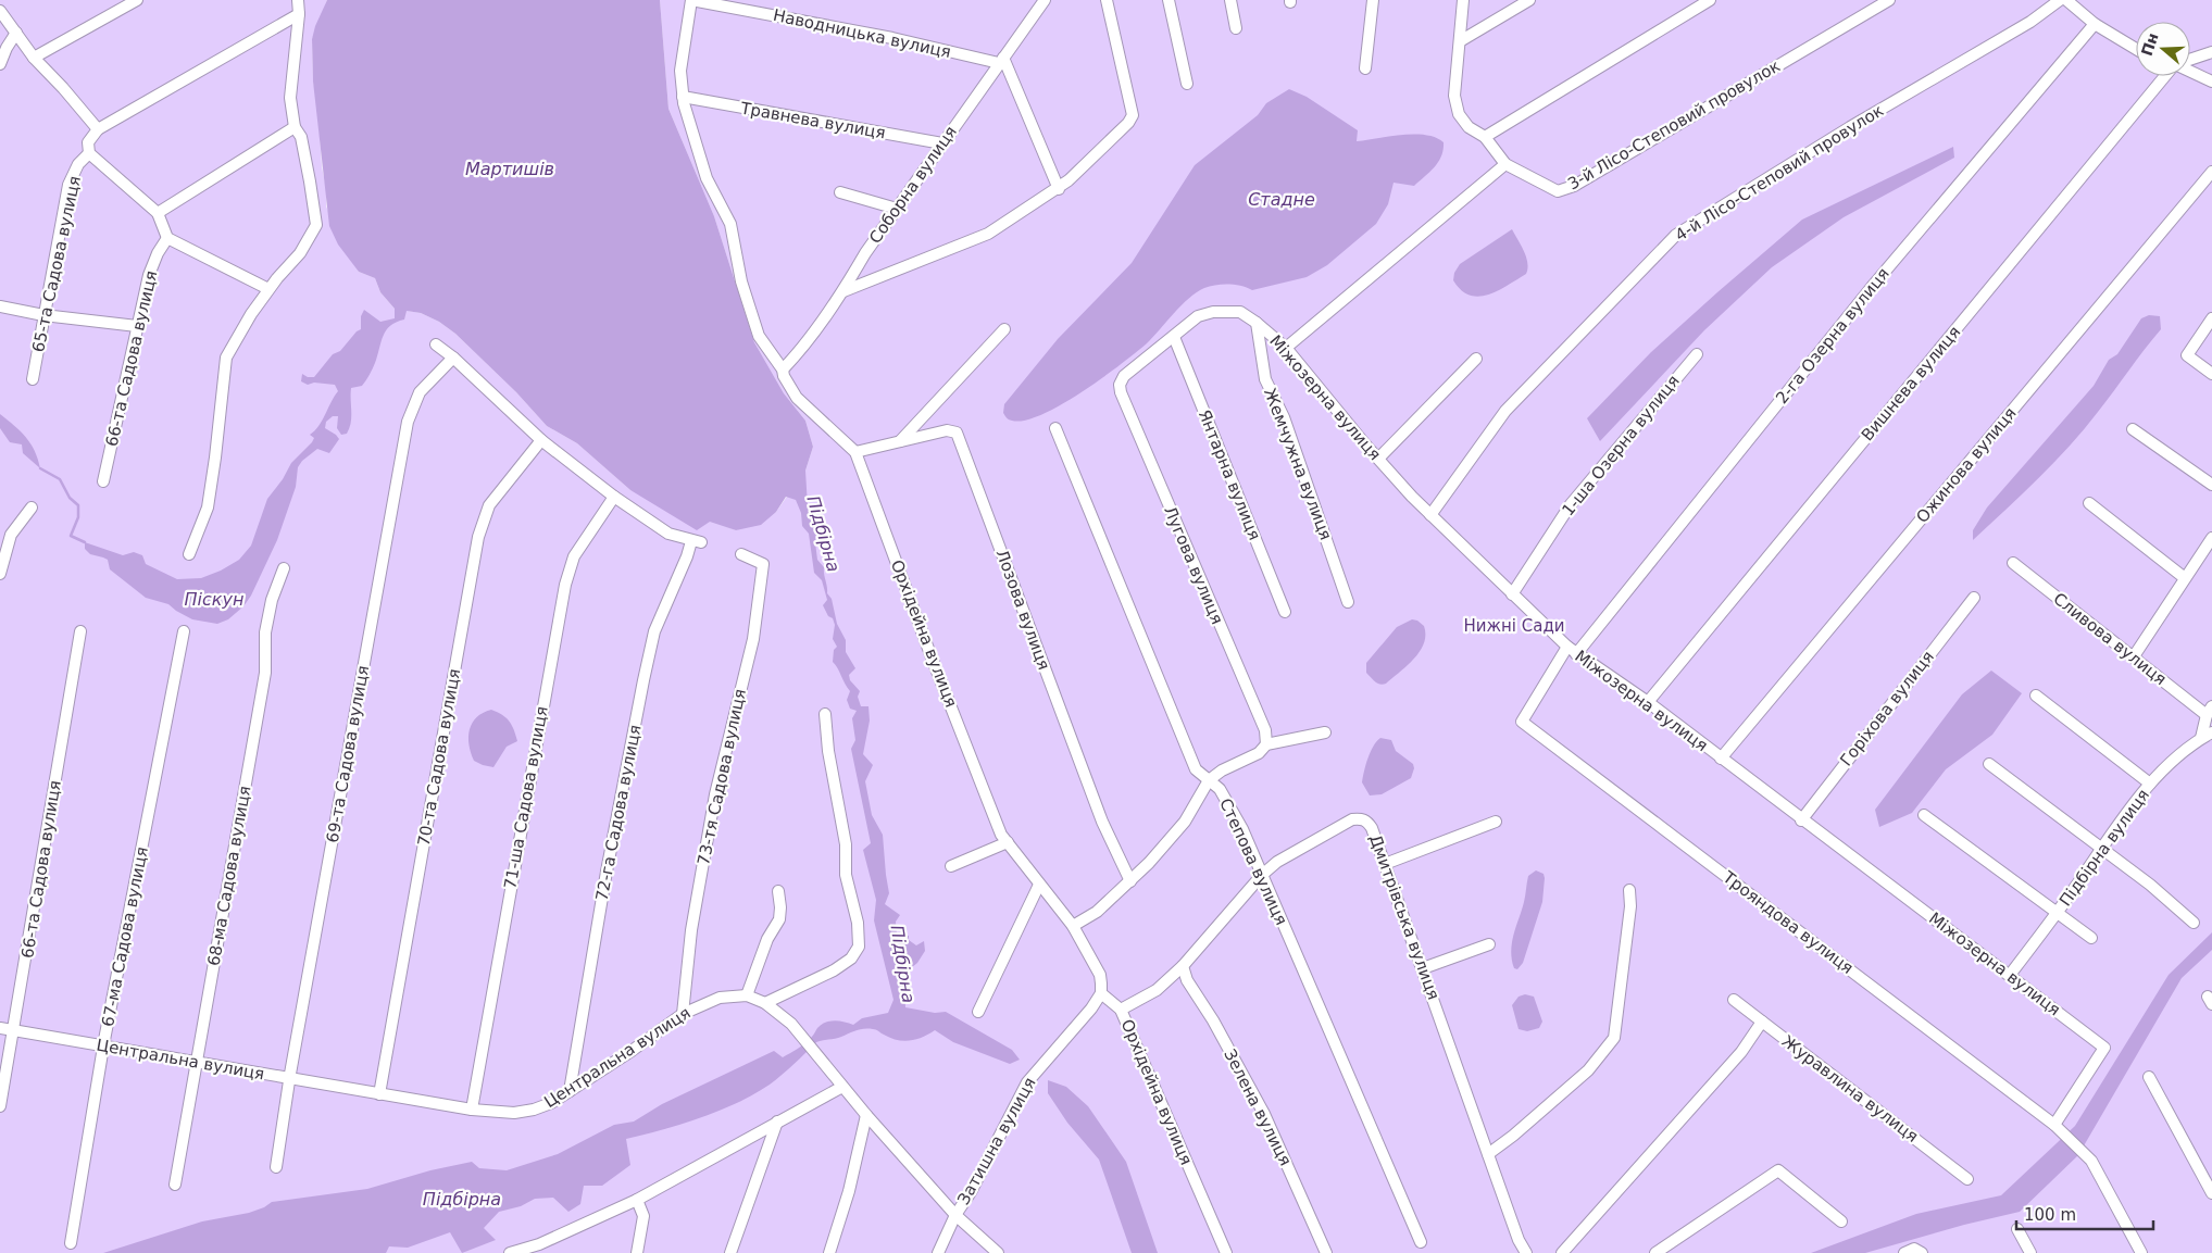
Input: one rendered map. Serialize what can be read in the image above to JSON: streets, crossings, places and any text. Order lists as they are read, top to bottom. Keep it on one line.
{"streets":{"street":["Наводницька вулиця","Травнева вулиця","3-й Лісо-Степовий провулок","4-й Лісо-Степовий провулок","Соборна вулиця","65-та Садова вулиця","2-га Озерна вулиця","66-та Садова вулиця","Вишнева вулиця","Міжозерна вулиця","1-ша Озерна вулиця","Жемчужна вулиця","Ожинова вулиця","Янтарна вулиця","Лугова вулиця","Лозова вулиця","Орхідейна вулиця","Сливова вулиця","Горіхова вулиця","69-та Садова вулиця","70-та Садова вулиця","73-тя Садова вулиця","71-ша Садова вулиця","72-га Садова вулиця","Підбірна вулиця","Степова вулиця","68-ма Садова вулиця","Дмитрівська вулиця","Трояндова вулиця","67-ма Садова вулиця","Центральна вулиця","Журавлина вулиця","Зелена вулиця","Затишна вулиця"]},"crossings":[["Наводницька вулиця","Соборна вулиця"],["Наводницька вулиця","Орхідейна вулиця"],["Травнева вулиця","Соборна вулиця"],["Травнева вулиця","Орхідейна вулиця"],["4-й Лісо-Степовий провулок","Міжозерна вулиця"],["Соборна вулиця","Орхідейна вулиця"],["2-га Озерна вулиця","Міжозерна вулиця"],["2-га Озерна вулиця","Трояндова вулиця"],["66-та Садова вулиця","Центральна вулиця"],["Вишнева вулиця","Міжозерна вулиця"],["Міжозерна вулиця","1-ша Озерна вулиця"],["Міжозерна вулиця","Жемчужна вулиця"],["Міжозерна вулиця","Ожинова вулиця"],["Міжозерна вулиця","Янтарна вулиця"],["Міжозерна вулиця","Лугова вулиця"],["Міжозерна вулиця","Горіхова вулиця"],["Міжозерна вулиця","Підбірна вулиця"],["Міжозерна вулиця","Трояндова вулиця"],["Янтарна вулиця","Лугова вулиця"],["Лозова вулиця","Орхідейна вулиця"],["Орхідейна вулиця","Дмитрівська вулиця"],["Орхідейна вулиця","Затишна вулиця"],["69-та Садова вулиця","Центральна вулиця"],["70-та Садова вулиця","Центральна вулиця"],["73-тя Садова вулиця","Центральна вулиця"],["71-ша Садова вулиця","72-га Садова вулиця"],["71-ша Садова вулиця","Центральна вулиця"],["72-га Садова вулиця","Центральна вулиця"],["Степова вулиця","Дмитрівська вулиця"],["68-ма Садова вулиця","Центральна вулиця"],["Дмитрівська вулиця","Зелена вулиця"],["67-ма Садова вулиця","Центральна вулиця"],["Центральна вулиця","Затишна вулиця"]],"water":["Мартишів","Стадне","Підбірна","Піскун"],"parks":["Нижні Сади"],"scale_bar":"100 m","north":"left"}
